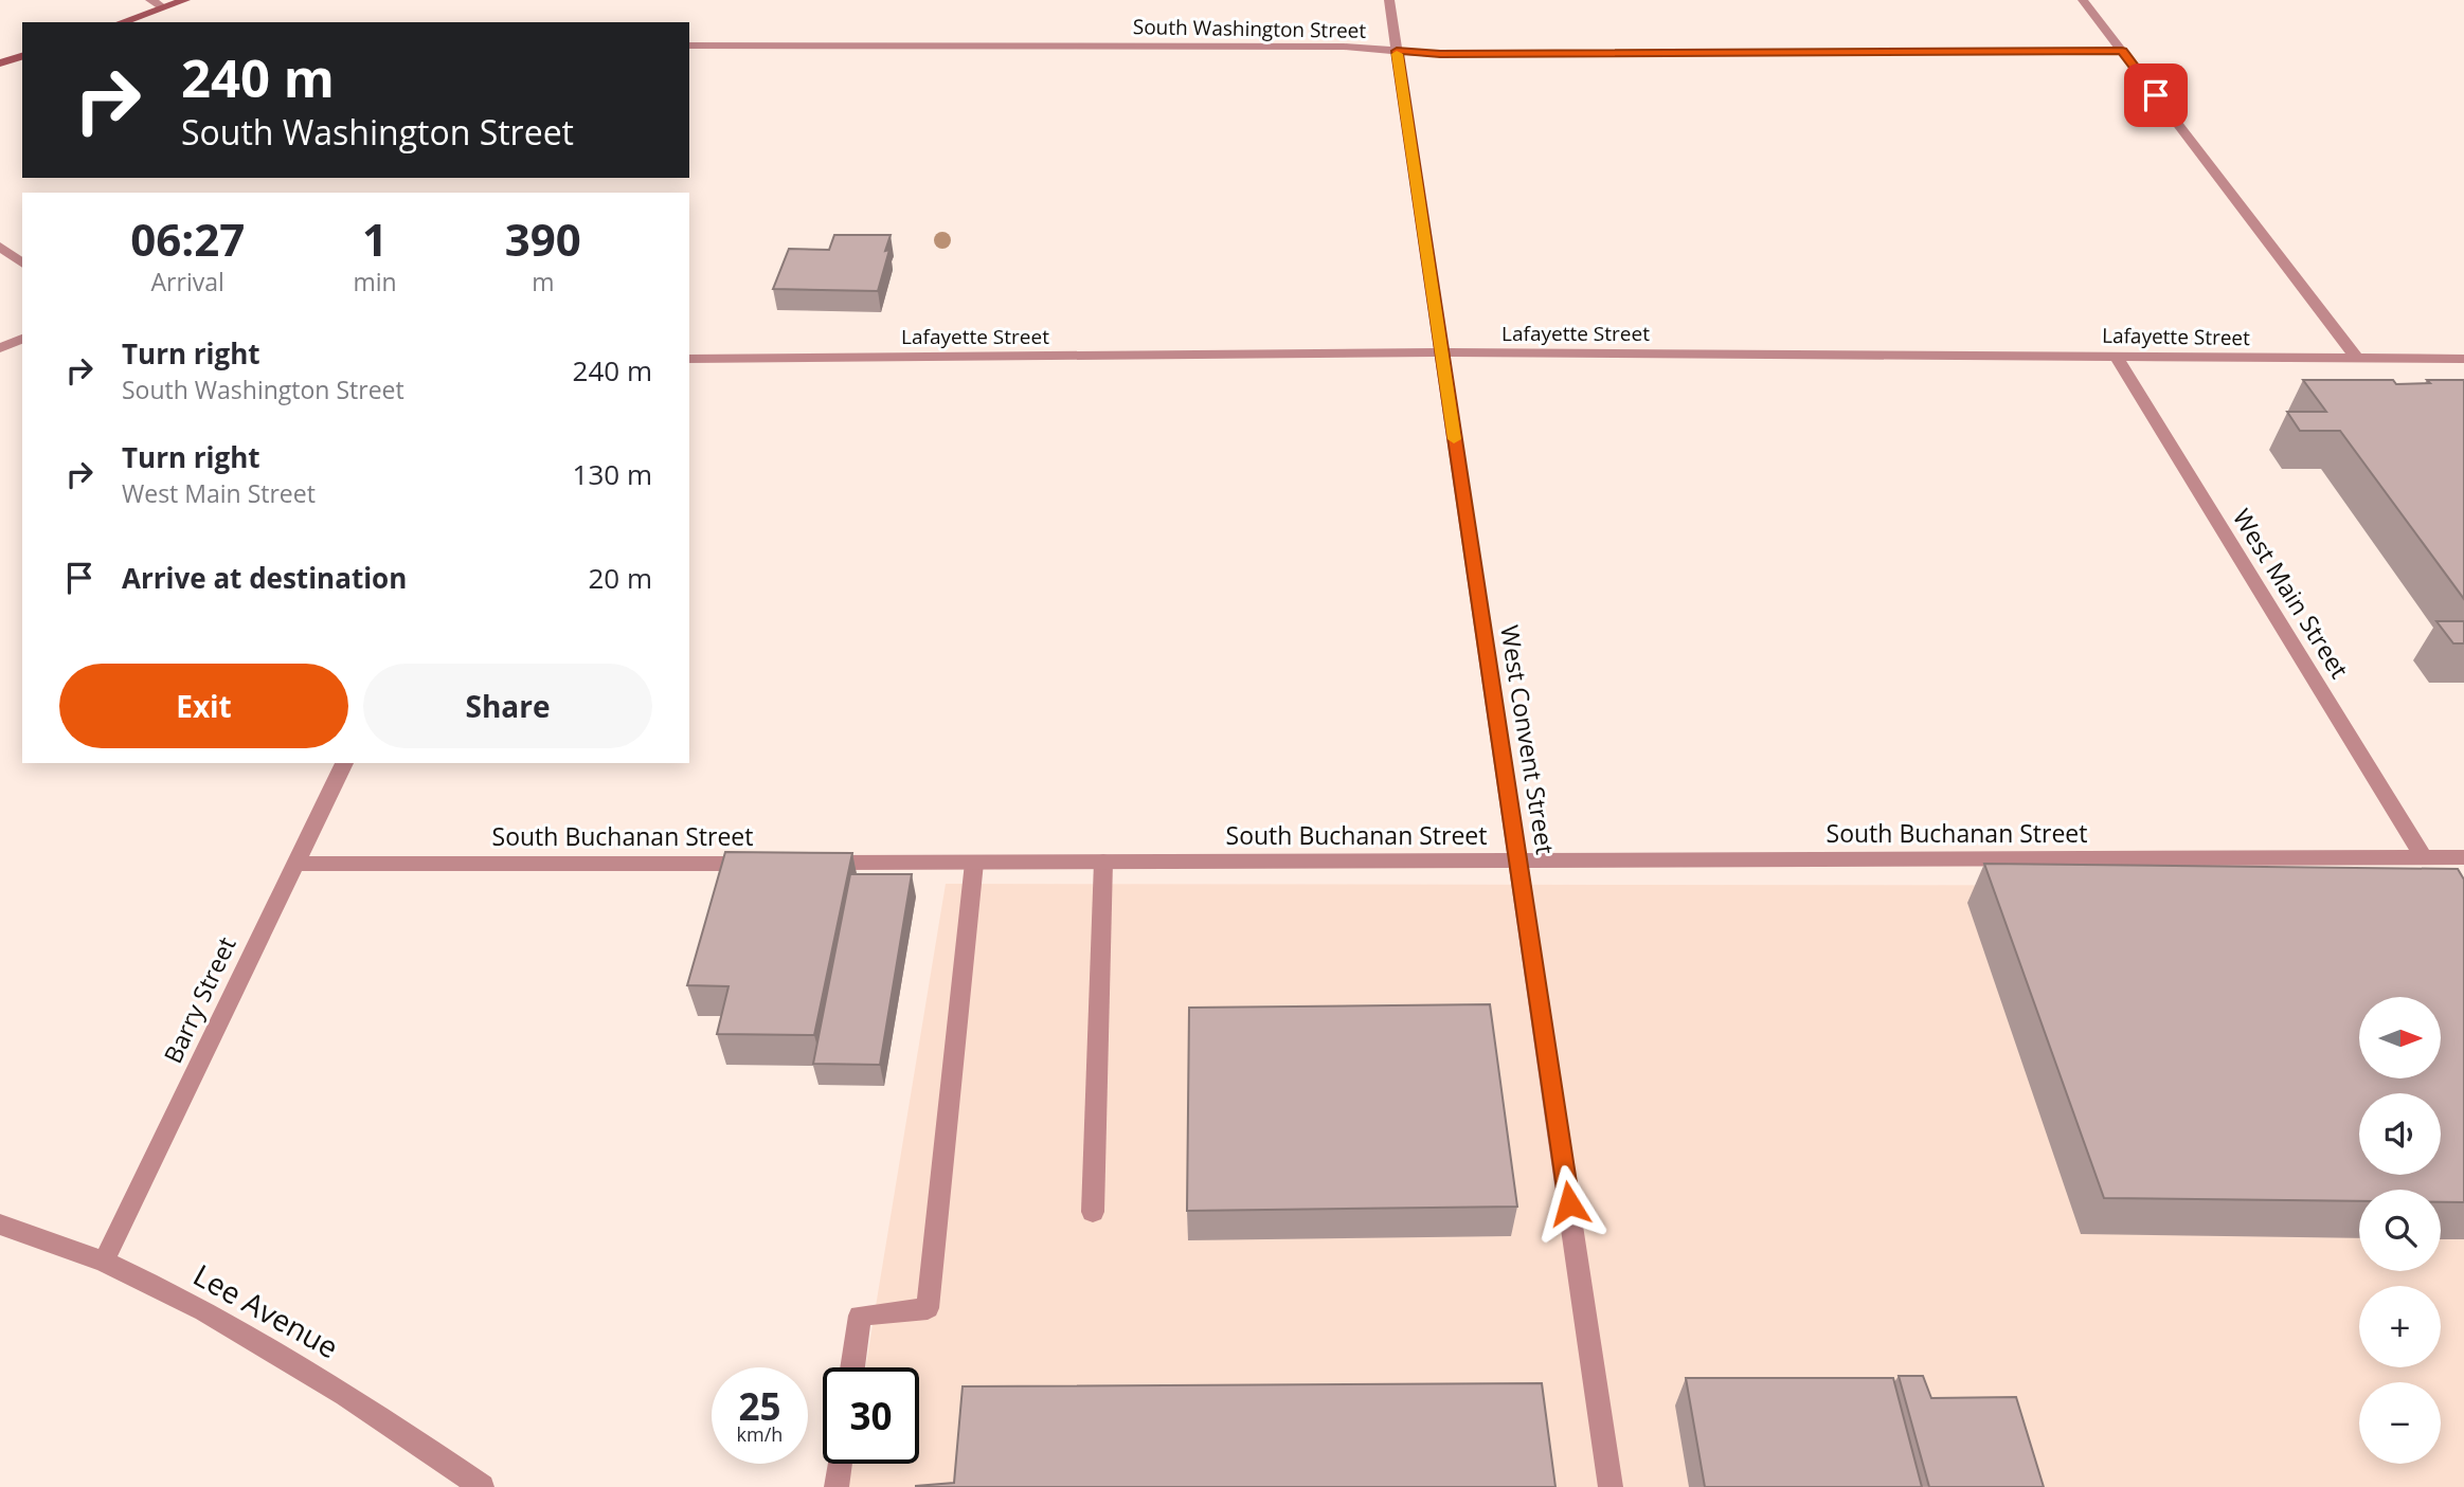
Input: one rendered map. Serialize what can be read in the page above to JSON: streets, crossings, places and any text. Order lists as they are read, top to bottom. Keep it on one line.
{"streets":{"street":["South Washington Street","Lafayette Street","West Main Street","West Convent Street","South Buchanan Street","Barry Street","Lee Avenue"]},"crossings":[["South Washington Street","West Convent Street"],["Lafayette Street","West Main Street"],["Lafayette Street","West Convent Street"],["West Main Street","South Buchanan Street"],["West Convent Street","South Buchanan Street"],["South Buchanan Street","Barry Street"],["Barry Street","Lee Avenue"]],"north":"right","page":{"turn":["240 m","South Washington Street"],"eta":["06:27","Arrival","1","min","390","m"],"list":[{"name":"Turn right","note":"South Washington Street","value":"240 m"},{"name":"Turn right","note":"West Main Street","value":"130 m"},{"name":"Arrive at destination","value":"20 m"}],"buttons":["Exit","Share"],"map_buttons":["+","−"],"speed":"25 km/h","limit":"30"}}
